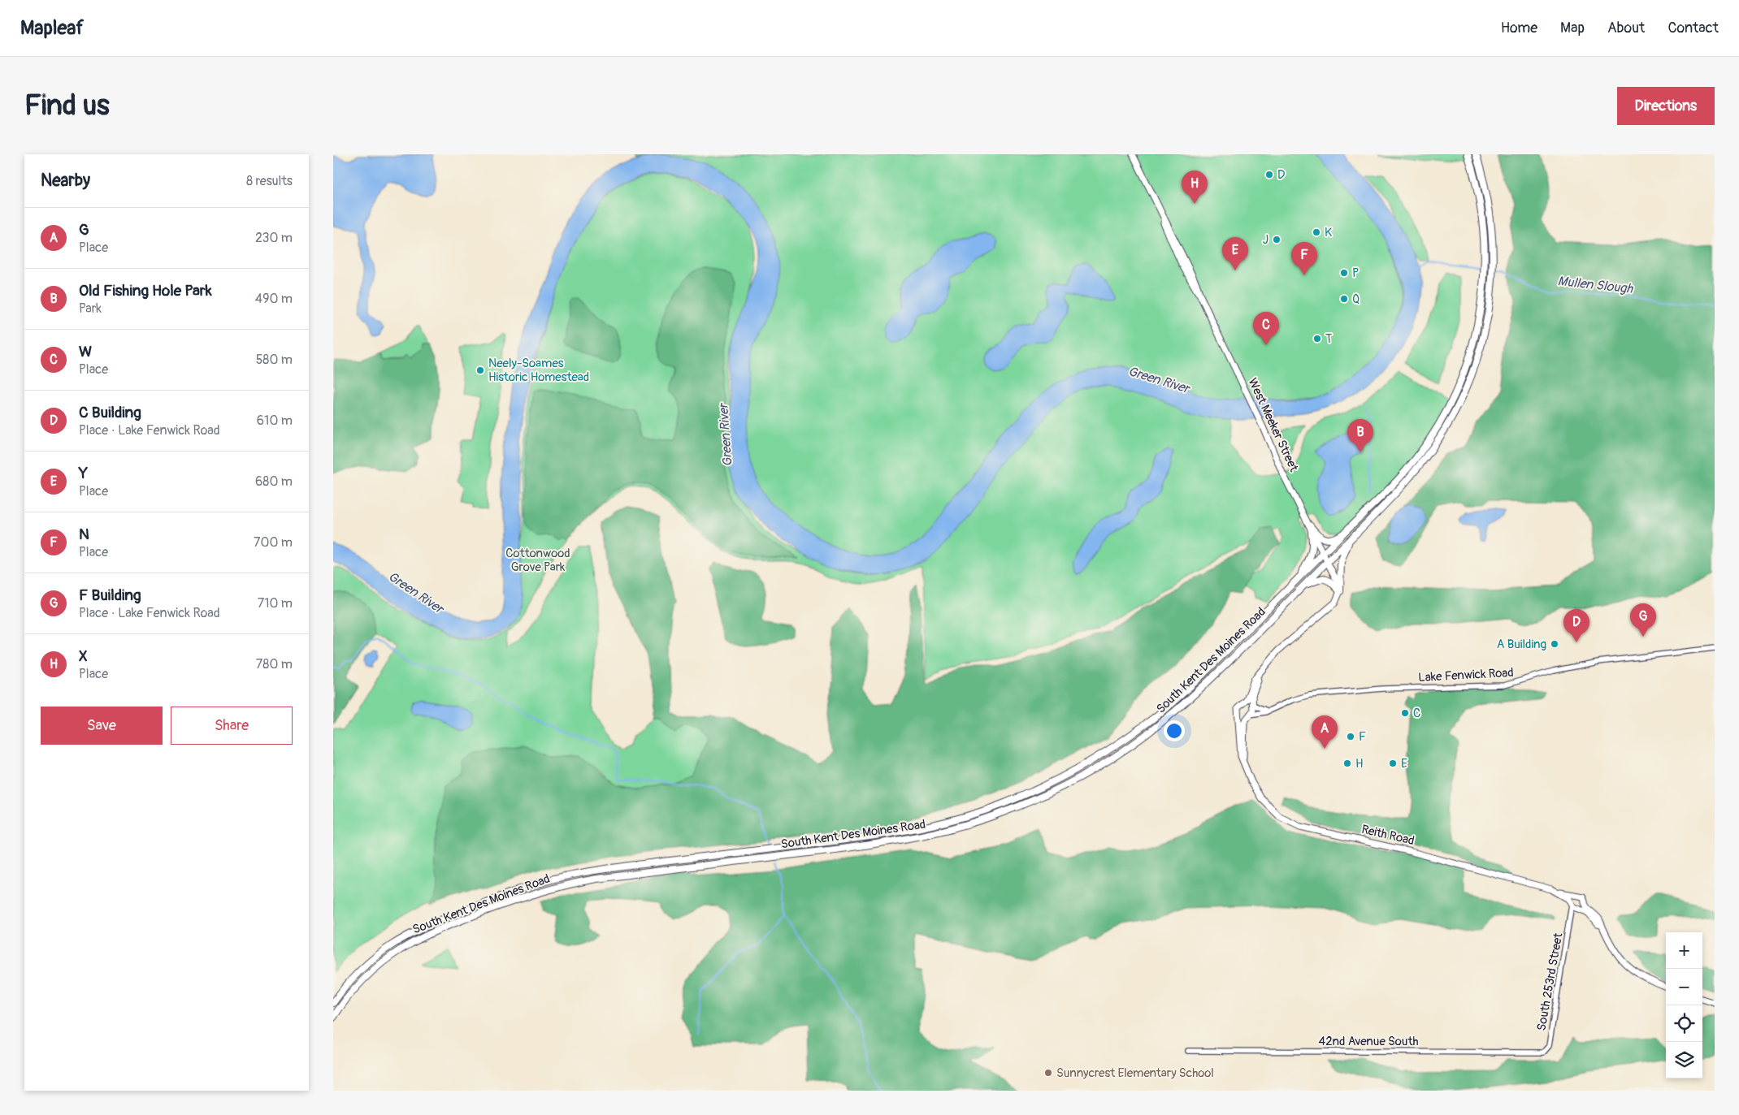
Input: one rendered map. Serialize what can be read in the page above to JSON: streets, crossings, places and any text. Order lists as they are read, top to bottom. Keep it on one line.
{"streets":{"highway":["South Kent Des Moines Road"],"main road":["West Meeker Street","Reith Road"],"street":["Lake Fenwick Road","South 253rd Street","42nd Avenue South"]},"crossings":[["West Meeker Street","South Kent Des Moines Road"],["Lake Fenwick Road","Reith Road"],["Reith Road","South 253rd Street"],["South 253rd Street","42nd Avenue South"]],"water":["Mullen Slough","Green River"],"parks":["Cottonwood Grove Park"],"places":["D","K","J","P","Q","T","Neely-Soames Historic Homestead","A Building","C","F","H","E","Sunnycrest Elementary School"],"page":{"header":"Mapleaf","nav":["Home","Map","About","Contact"],"buttons":["Directions",["Save","Share"]],"title":"Find us","heading":["Nearby","8 results"],"pins":["H","E","F","C","B","G","D","A"],"list":[{"mark":"A","name":"G","note":"Place","value":"230 m"},{"mark":"B","name":"Old Fishing Hole Park","note":"Park","value":"490 m"},{"mark":"C","name":"W","note":"Place","value":"580 m"},{"mark":"D","name":"C Building","note":"Place · Lake Fenwick Road","value":"610 m"},{"mark":"E","name":"Y","note":"Place","value":"680 m"},{"mark":"F","name":"N","note":"Place","value":"700 m"},{"mark":"G","name":"F Building","note":"Place · Lake Fenwick Road","value":"710 m"},{"mark":"H","name":"X","note":"Place","value":"780 m"}],"map_buttons":["+","−"]}}
